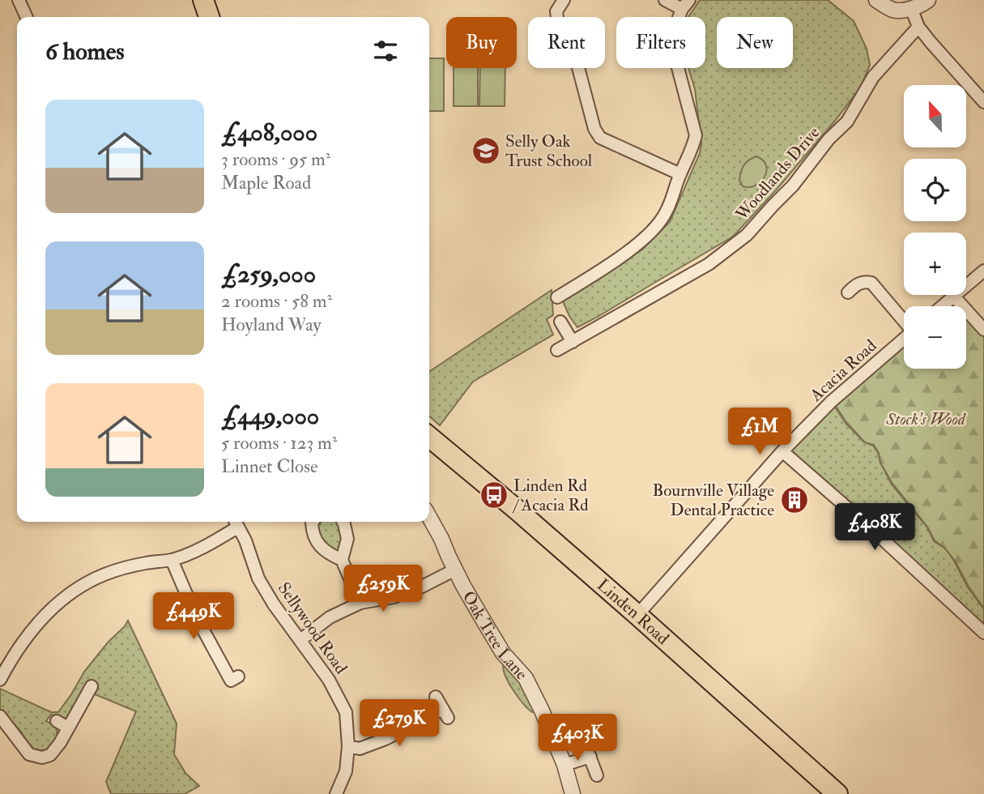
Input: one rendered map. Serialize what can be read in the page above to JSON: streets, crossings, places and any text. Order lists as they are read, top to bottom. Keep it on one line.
{"streets":{"highway":["Linden Road"],"street":["Woodlands Drive","Acacia Road","Sellywood Road","Oak Tree Lane"]},"crossings":[["Acacia Road","Linden Road"]],"parks":["Stock's Wood"],"places":{"school or university":["Selly Oak Trust School"],"bus stop":["Linden Rd / Acacia Rd"],"building":["Bournville Village Dental Practice"]},"north":"top","page":{"chip":["Buy","Rent","Filters","New"],"heading":"6 homes","map_buttons":["+","−"],"list":[{"name":"£408,000","note":"3 rooms · 95 m² · Maple Road"},{"name":"£259,000","note":"2 rooms · 58 m² · Hoyland Way"},{"name":"£449,000","note":"5 rooms · 123 m² · Linnet Close"}],"price":["£1M","£408K","£259K","£449K","£279K","£403K"]}}
